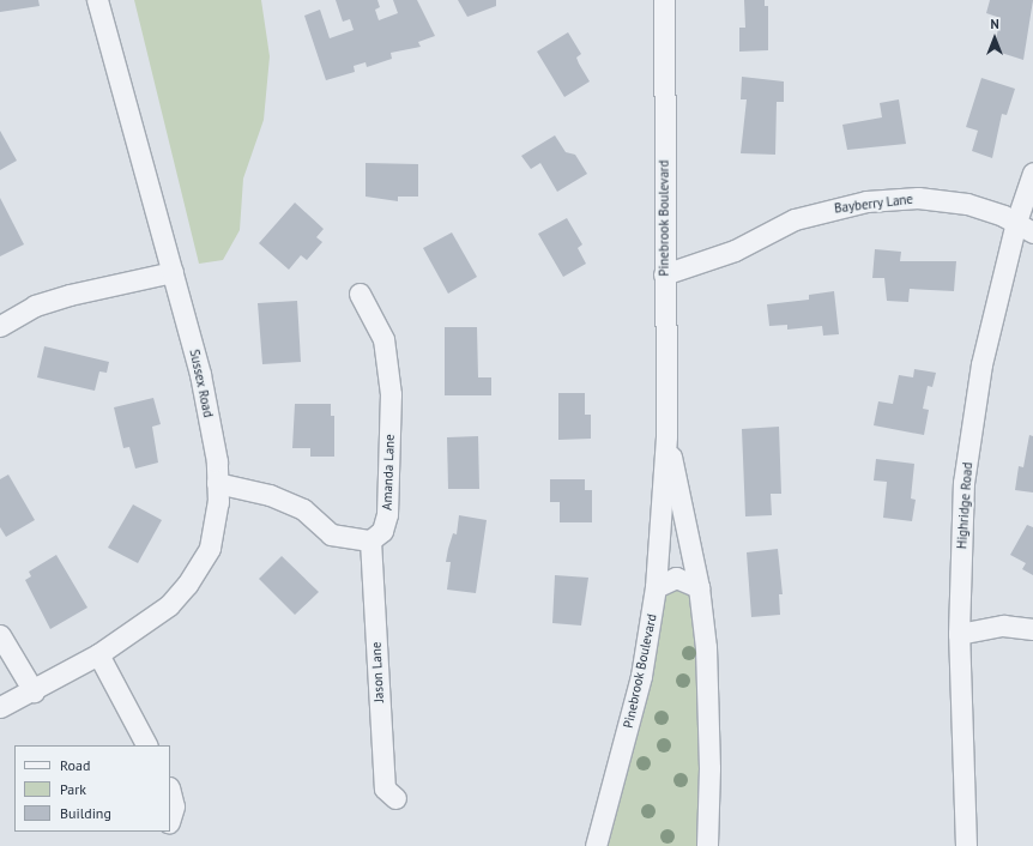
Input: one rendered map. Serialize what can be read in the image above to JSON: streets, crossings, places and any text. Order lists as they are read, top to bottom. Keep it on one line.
{"streets":{"street":["Bayberry Lane","Pinebrook Boulevard","Sussex Road","Amanda Lane","Highridge Road","Jason Lane"]},"crossings":[["Bayberry Lane","Pinebrook Boulevard"],["Bayberry Lane","Highridge Road"],["Amanda Lane","Jason Lane"]],"legend":["Road","Park","Building"],"north":"top"}
